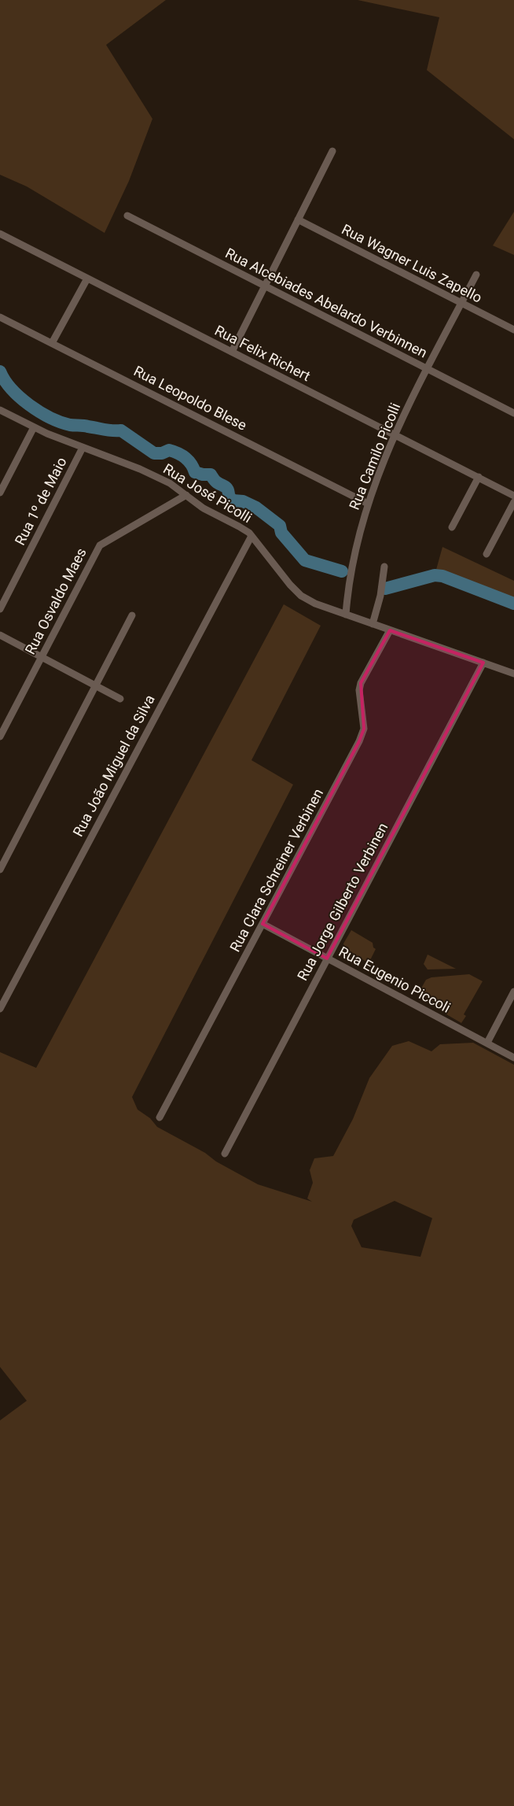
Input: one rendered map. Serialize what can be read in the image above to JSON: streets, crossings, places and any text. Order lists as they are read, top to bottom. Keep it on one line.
{"streets":{"street":["Rua Wagner Luis Zapello","Rua Alcebiades Abelardo Verbinnen","Rua Felix Richert","Rua Leopoldo Blese","Rua Camilo Picolli","Rua José Picolli","Rua 1º de Maio","Rua Osvaldo Maes","Rua João Miguel da Silva","Rua Clara Schreiner Verbinen","Rua Jorge Gilberto Verbinen","Rua Eugenio Piccoli"]},"crossings":[["Rua Wagner Luis Zapello","Rua Camilo Picolli"],["Rua Alcebiades Abelardo Verbinnen","Rua Camilo Picolli"],["Rua Felix Richert","Rua Camilo Picolli"],["Rua Leopoldo Blese","Rua Camilo Picolli"],["Rua Camilo Picolli","Rua José Picolli"],["Rua José Picolli","Rua 1º de Maio"],["Rua José Picolli","Rua Osvaldo Maes"],["Rua José Picolli","Rua João Miguel da Silva"],["Rua José Picolli","Rua Clara Schreiner Verbinen"],["Rua José Picolli","Rua Jorge Gilberto Verbinen"],["Rua Clara Schreiner Verbinen","Rua Eugenio Piccoli"],["Rua Jorge Gilberto Verbinen","Rua Eugenio Piccoli"]]}
